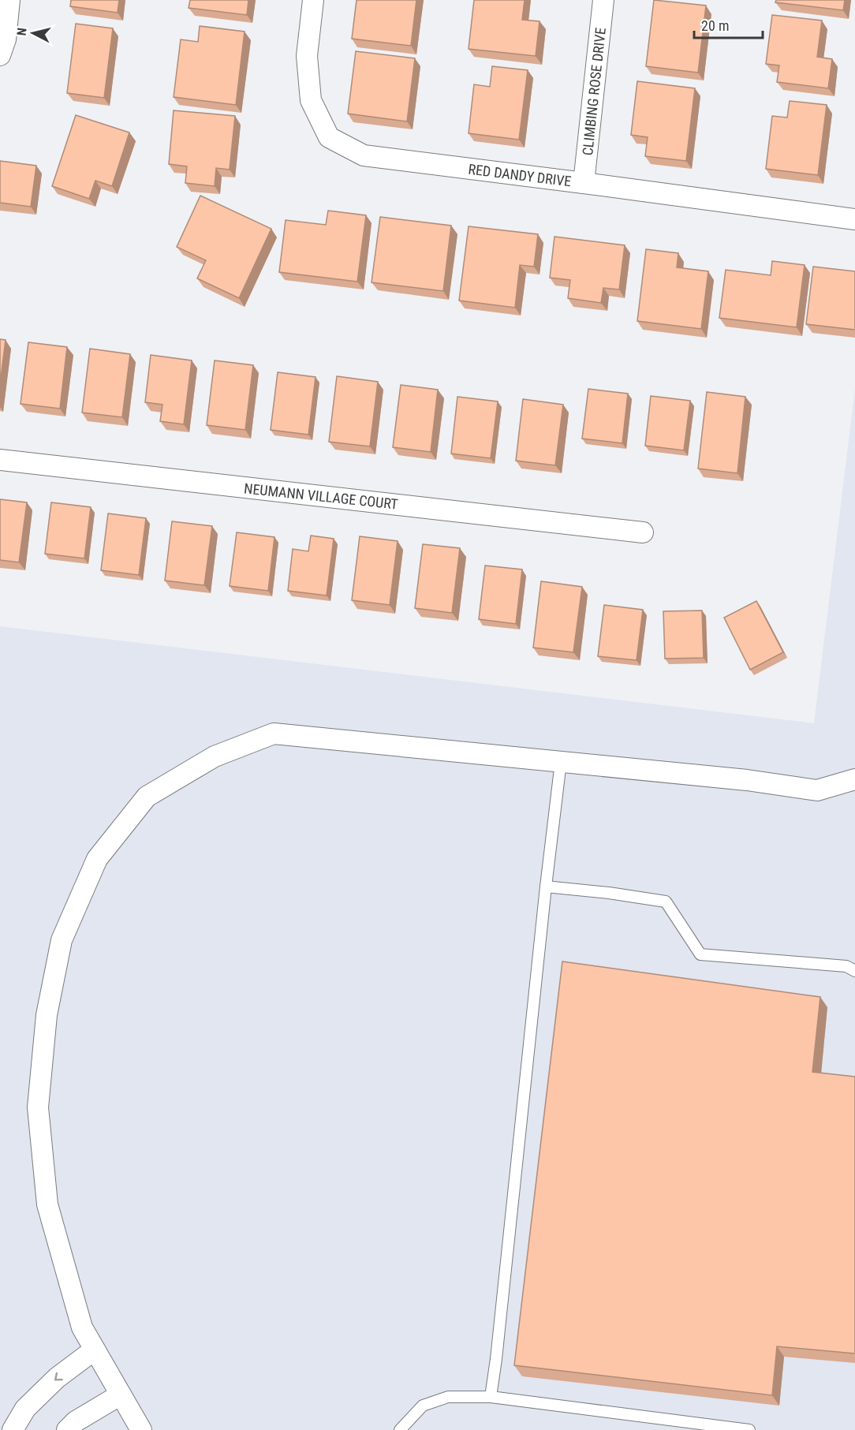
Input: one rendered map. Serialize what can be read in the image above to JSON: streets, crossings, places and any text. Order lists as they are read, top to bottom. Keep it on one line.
{"streets":{"street":["CLIMBING ROSE DRIVE","RED DANDY DRIVE","NEUMANN VILLAGE COURT"]},"crossings":[["CLIMBING ROSE DRIVE","RED DANDY DRIVE"]],"scale_bar":"20 m","north":"left"}
